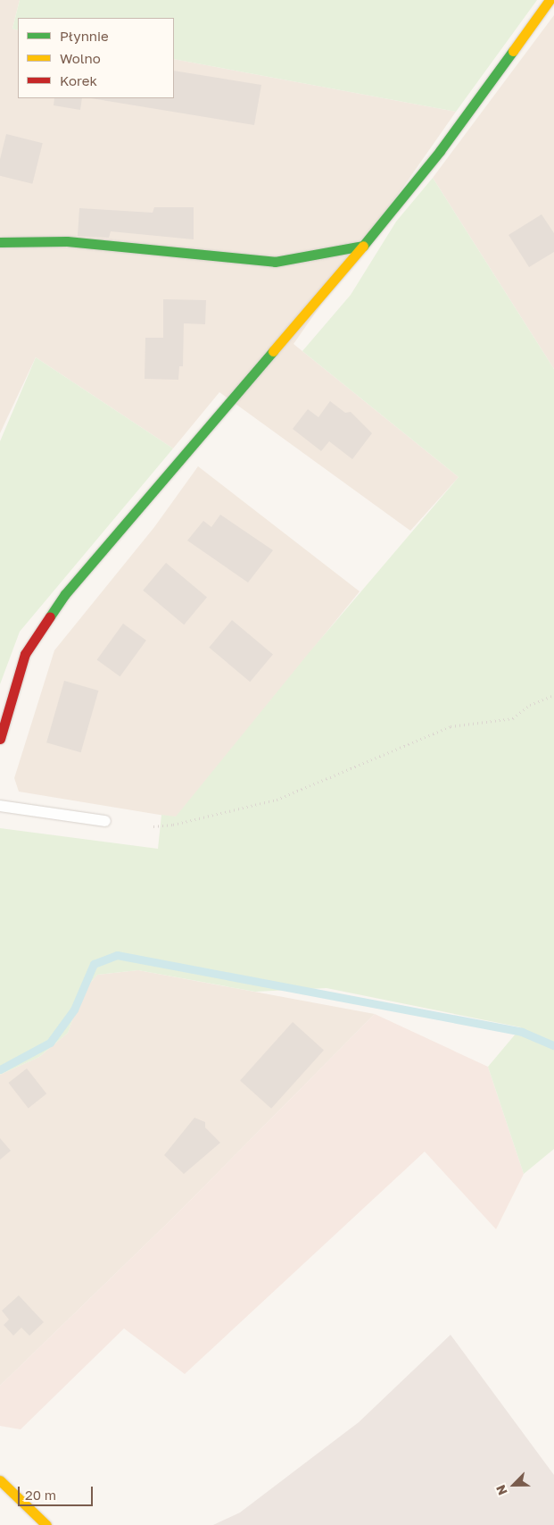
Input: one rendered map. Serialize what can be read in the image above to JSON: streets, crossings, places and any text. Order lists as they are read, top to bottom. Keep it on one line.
{"legend":["Płynnie","Wolno","Korek"],"scale_bar":"20 m","north":"bottom left"}
